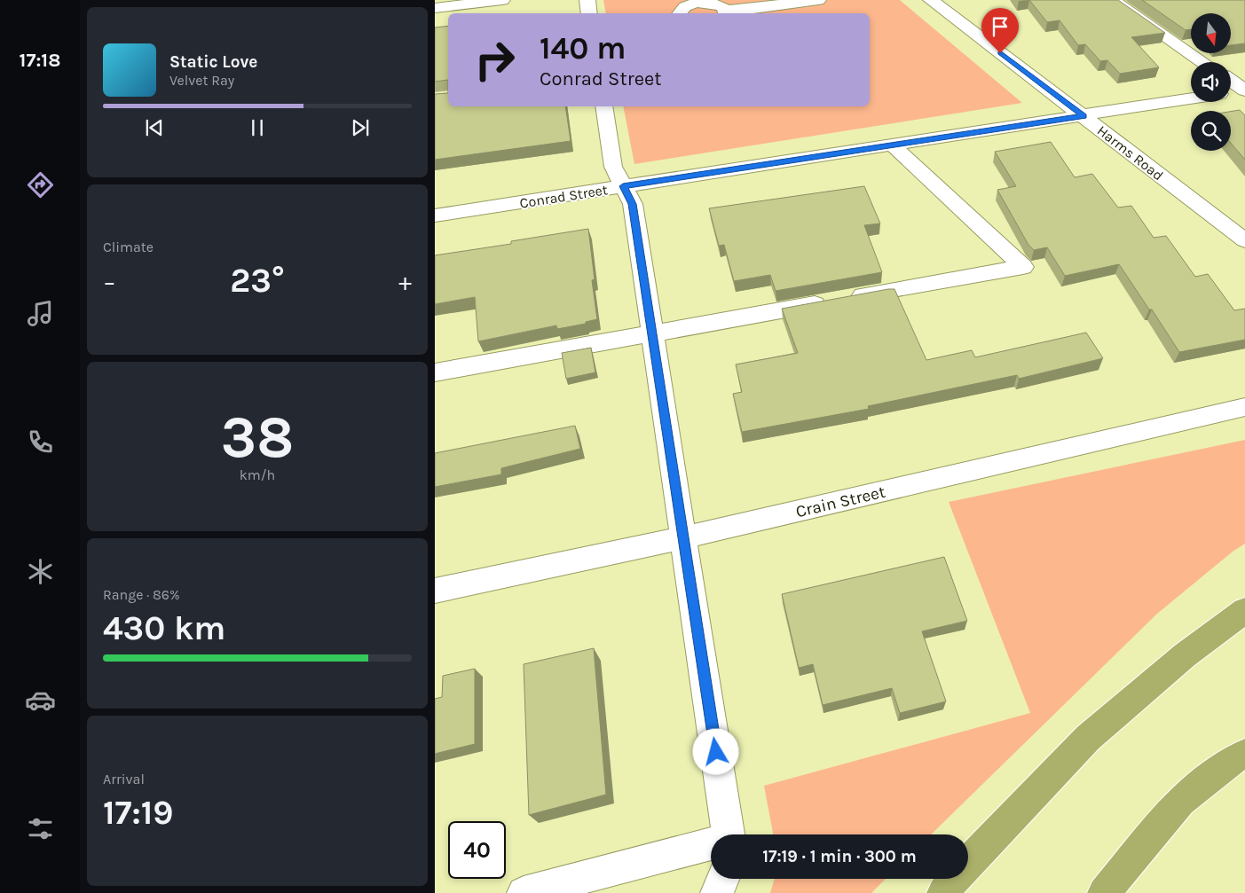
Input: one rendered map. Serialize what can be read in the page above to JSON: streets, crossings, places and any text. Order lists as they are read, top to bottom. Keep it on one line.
{"streets":{"street":["Harms Road","Conrad Street","Crain Street"]},"crossings":[["Harms Road","Conrad Street"]],"north":"bottom","page":{"tabs":"17:18","turn":["140 m","Conrad Street"],"song":["Static Love","Velvet Ray"],"tile":["Climate",["38","km/h"],["Range · 86%","430 km"],["Arrival","17:19"]],"heat":["−","23°","+"],"limit":"40","trip":"17:19 · 1 min · 300 m"}}
